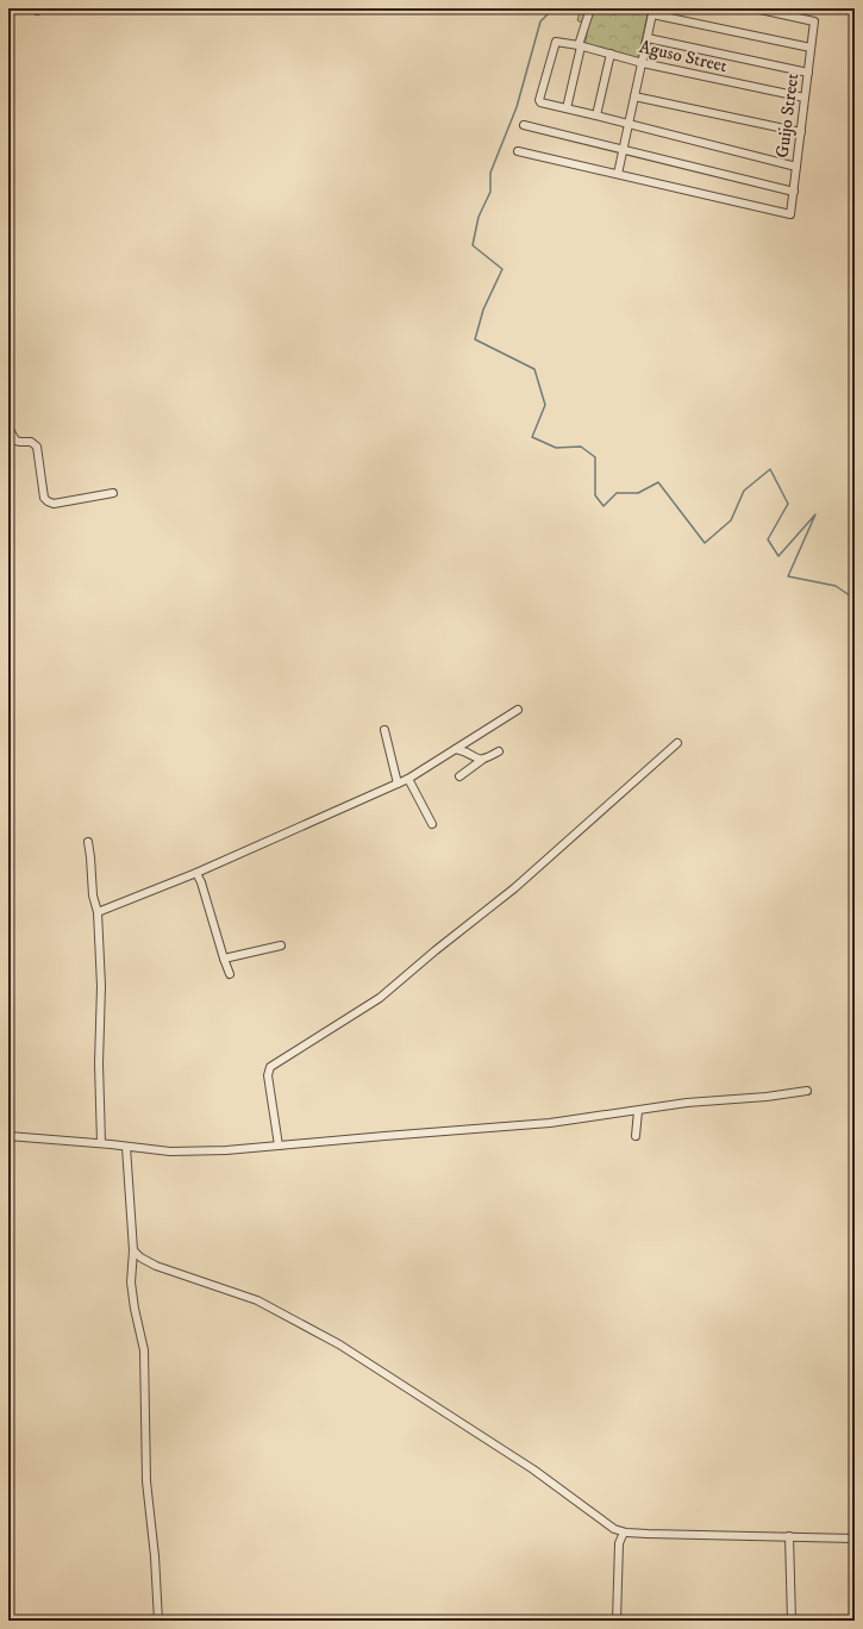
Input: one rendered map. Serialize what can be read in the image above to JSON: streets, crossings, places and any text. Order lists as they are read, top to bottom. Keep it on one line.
{"streets":{"street":["Aguso Street","Guijo Street"]},"crossings":[["Aguso Street","Guijo Street"]]}
